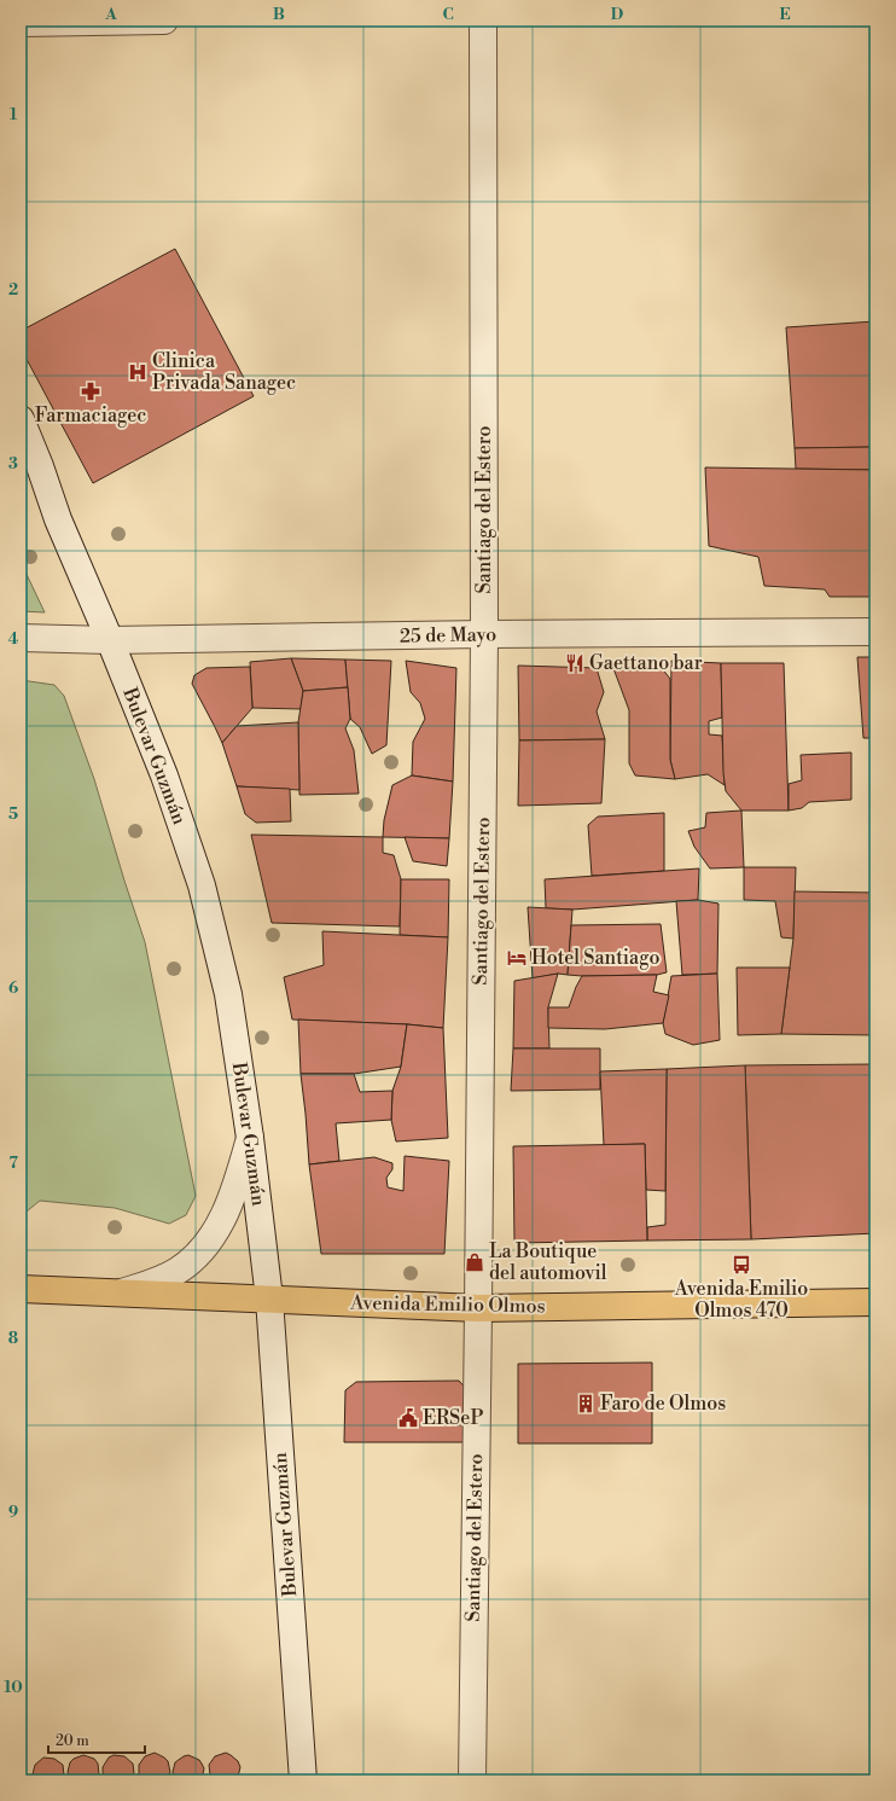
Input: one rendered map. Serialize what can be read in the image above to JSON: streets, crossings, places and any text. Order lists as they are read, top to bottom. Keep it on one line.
{"streets":{"main road":["Avenida Emilio Olmos"],"street":["Santiago del Estero","25 de Mayo","Bulevar Guzmán"]},"crossings":[["Santiago del Estero","25 de Mayo"],["Santiago del Estero","Avenida Emilio Olmos"],["25 de Mayo","Bulevar Guzmán"],["Bulevar Guzmán","Avenida Emilio Olmos"]],"places":{"hospital":["Clinica Privada Sanagec"],"pharmacy":["Farmaciagec"],"restaurant":["Gaettano bar"],"hotel":["Hotel Santiago"],"shop":["La Boutique del automovil"],"bus stop":["Avenida Emilio Olmos 470"],"building":["Faro de Olmos"],"public building":["ERSeP"]},"scale_bar":"20 m","grid":{"columns":["A","B","C","D","E"],"rows":["1","2","3","4","5","6","7","8","9","10"]}}
